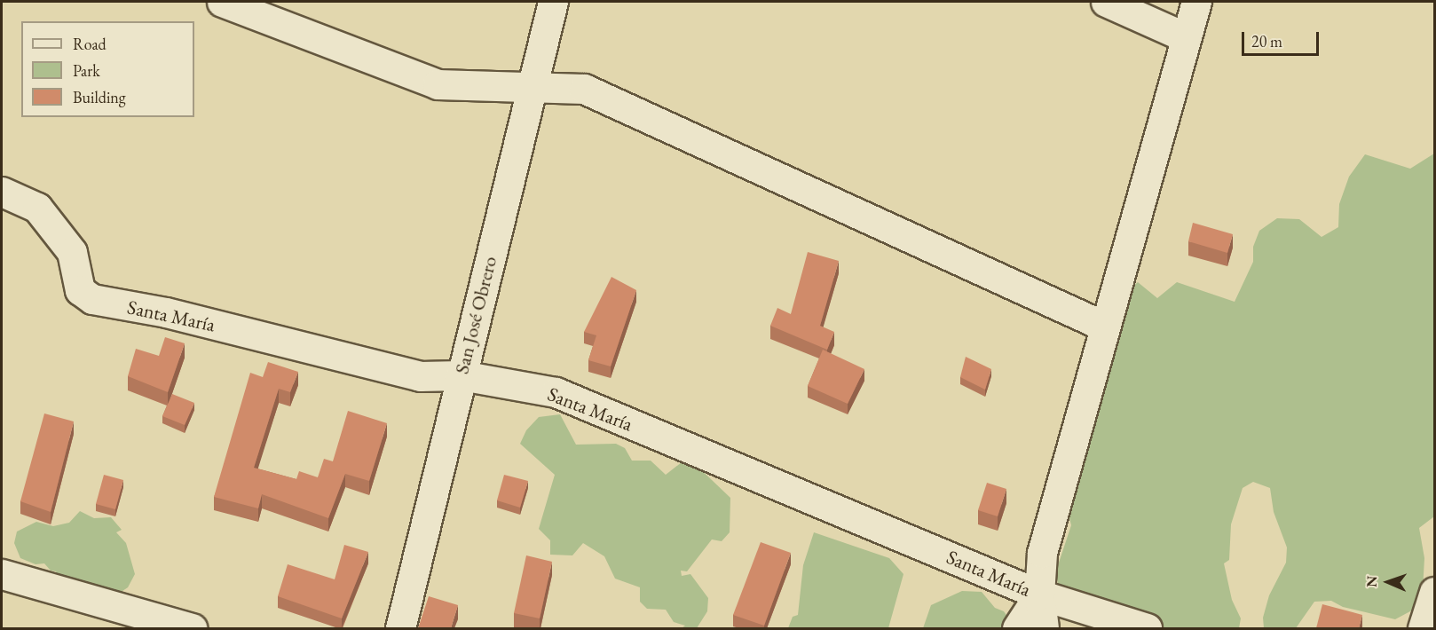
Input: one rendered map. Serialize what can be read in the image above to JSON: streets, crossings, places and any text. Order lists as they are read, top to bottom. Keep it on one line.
{"streets":{"street":["San José Obrero","Santa María"]},"crossings":[["San José Obrero","Santa María"]],"legend":["Road","Park","Building"],"scale_bar":"20 m","north":"left"}
